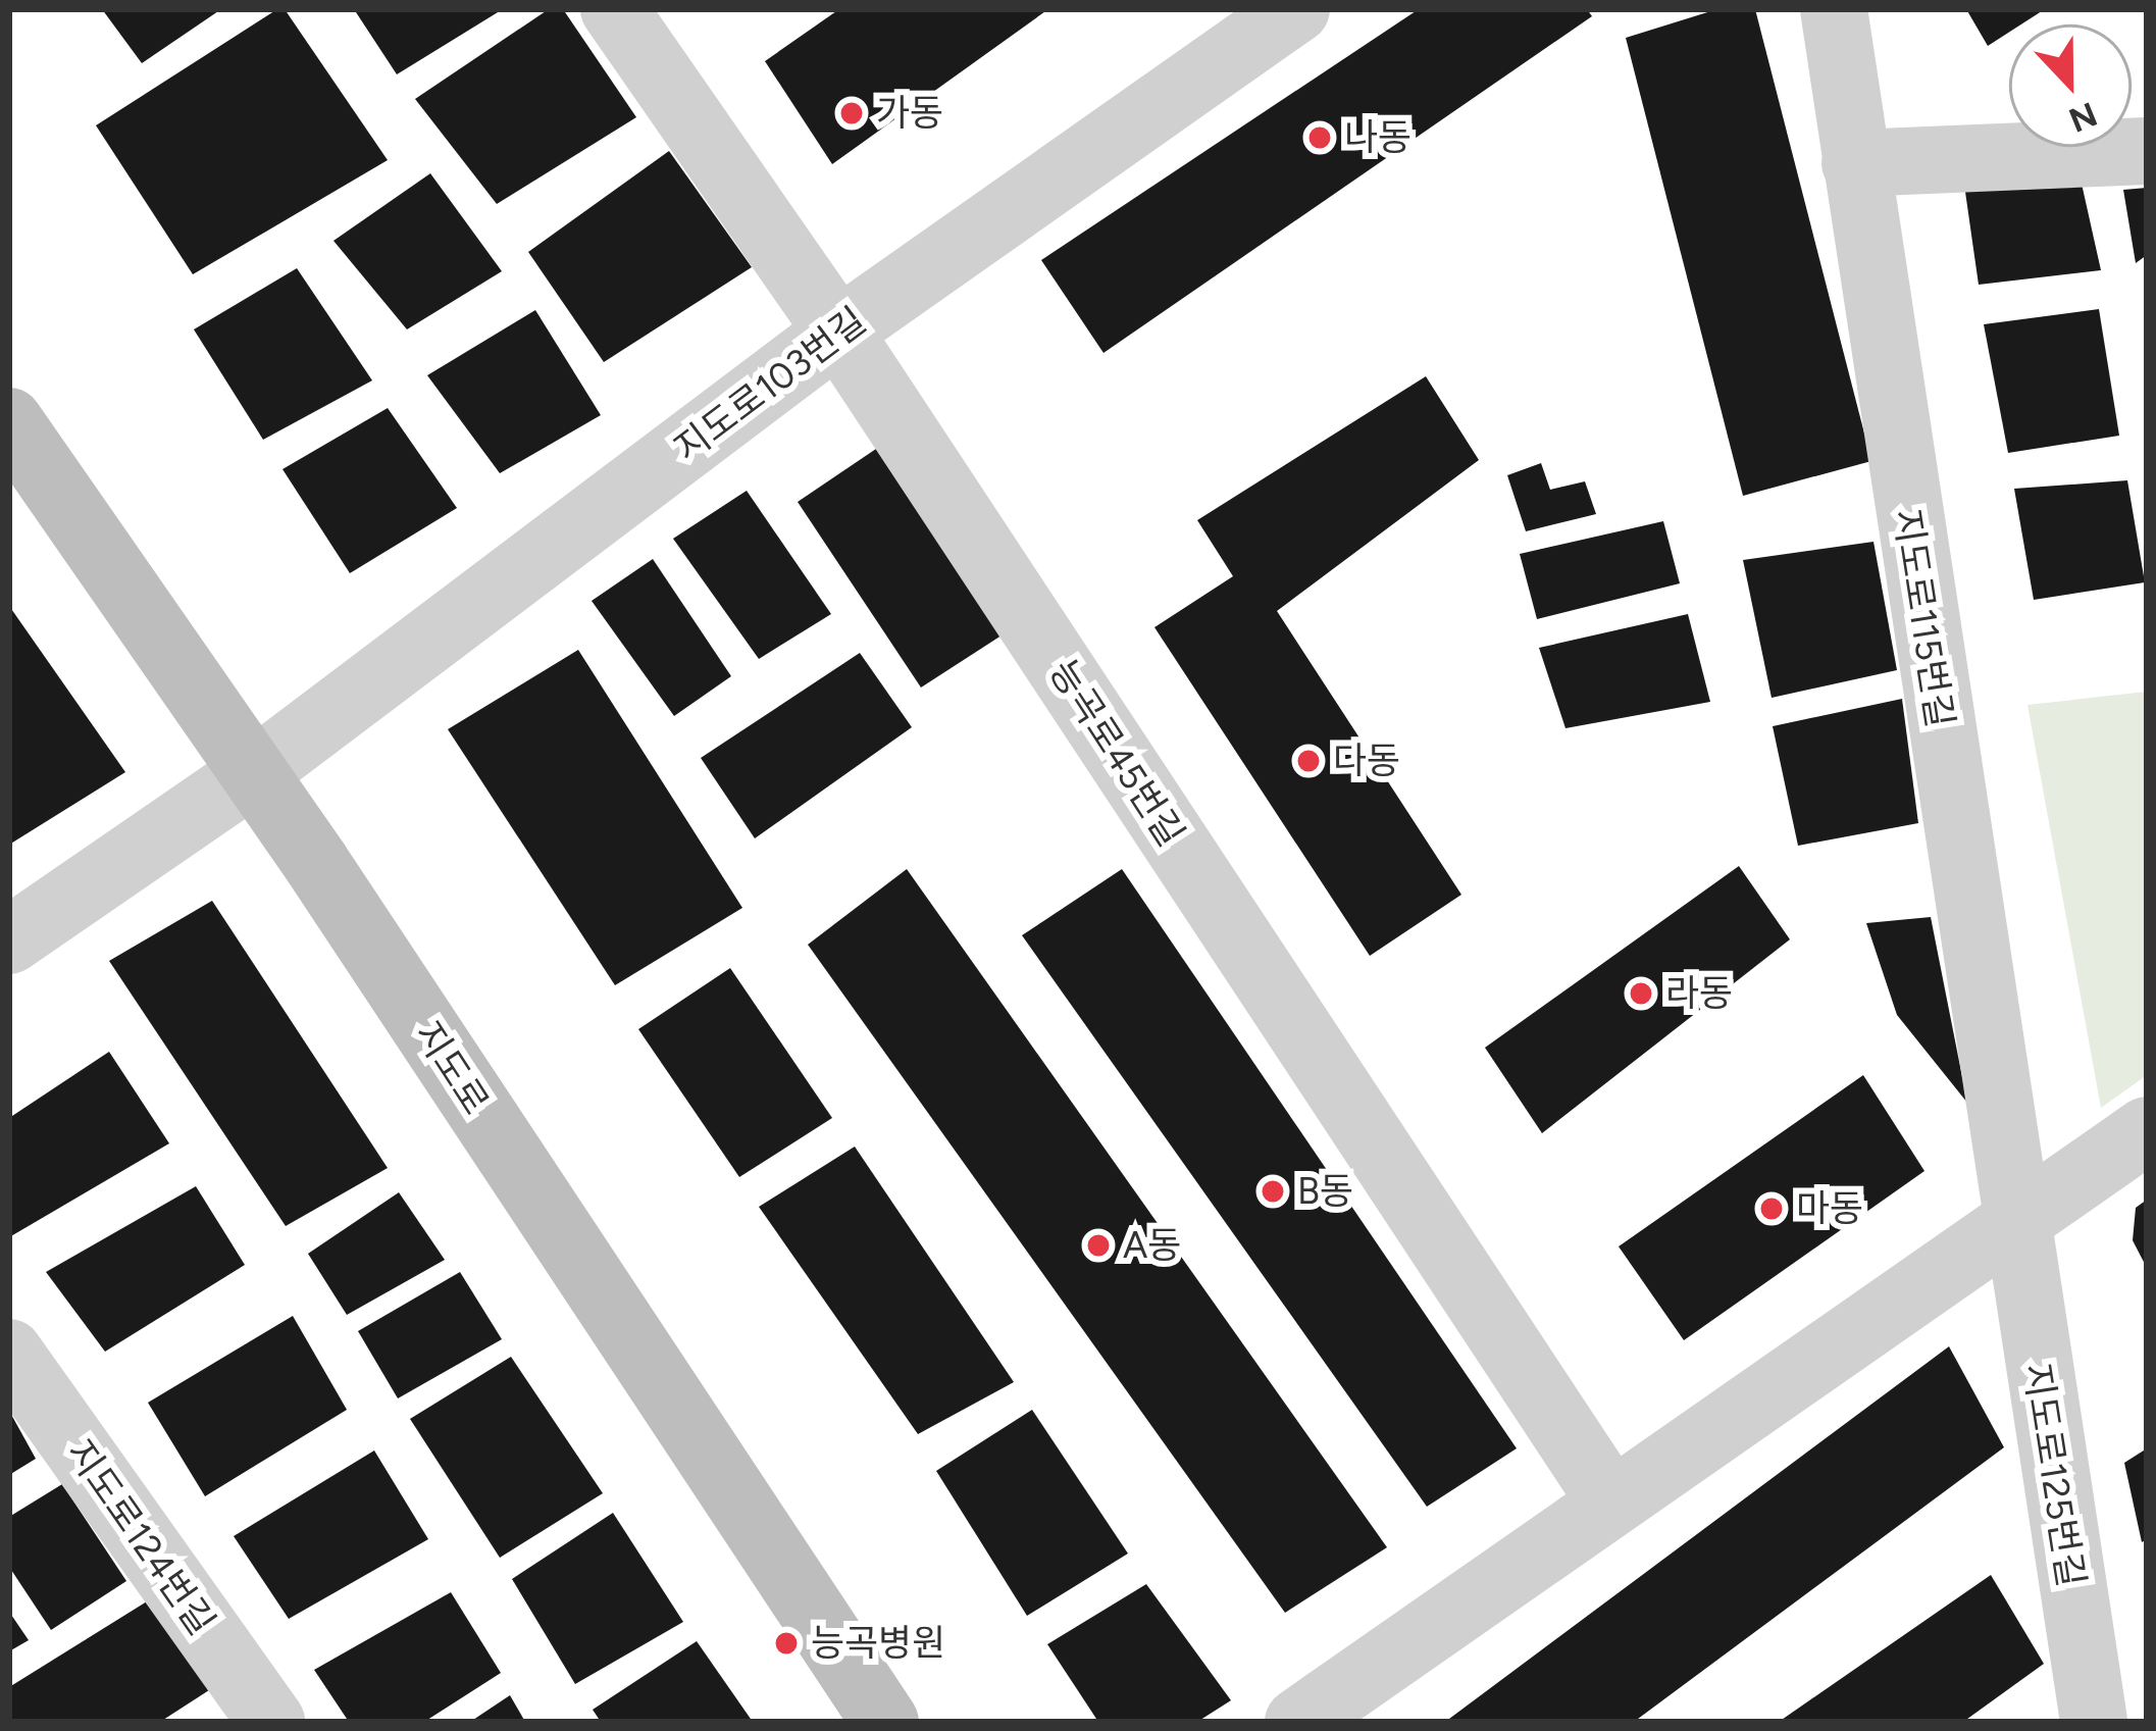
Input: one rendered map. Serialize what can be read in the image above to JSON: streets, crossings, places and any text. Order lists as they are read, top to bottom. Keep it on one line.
{"streets":{"main road":["지도로"],"street":["지도로103번길","지도로115번길","능곡로45번길","지도로125번길","지도로124번길"]},"crossings":[["지도로103번길","능곡로45번길"],["지도로103번길","지도로"],["지도로115번길","지도로125번길"]],"places":["가동","나동","다동","라동","B동","마동","A동","능곡병원"],"north":"bottom"}
